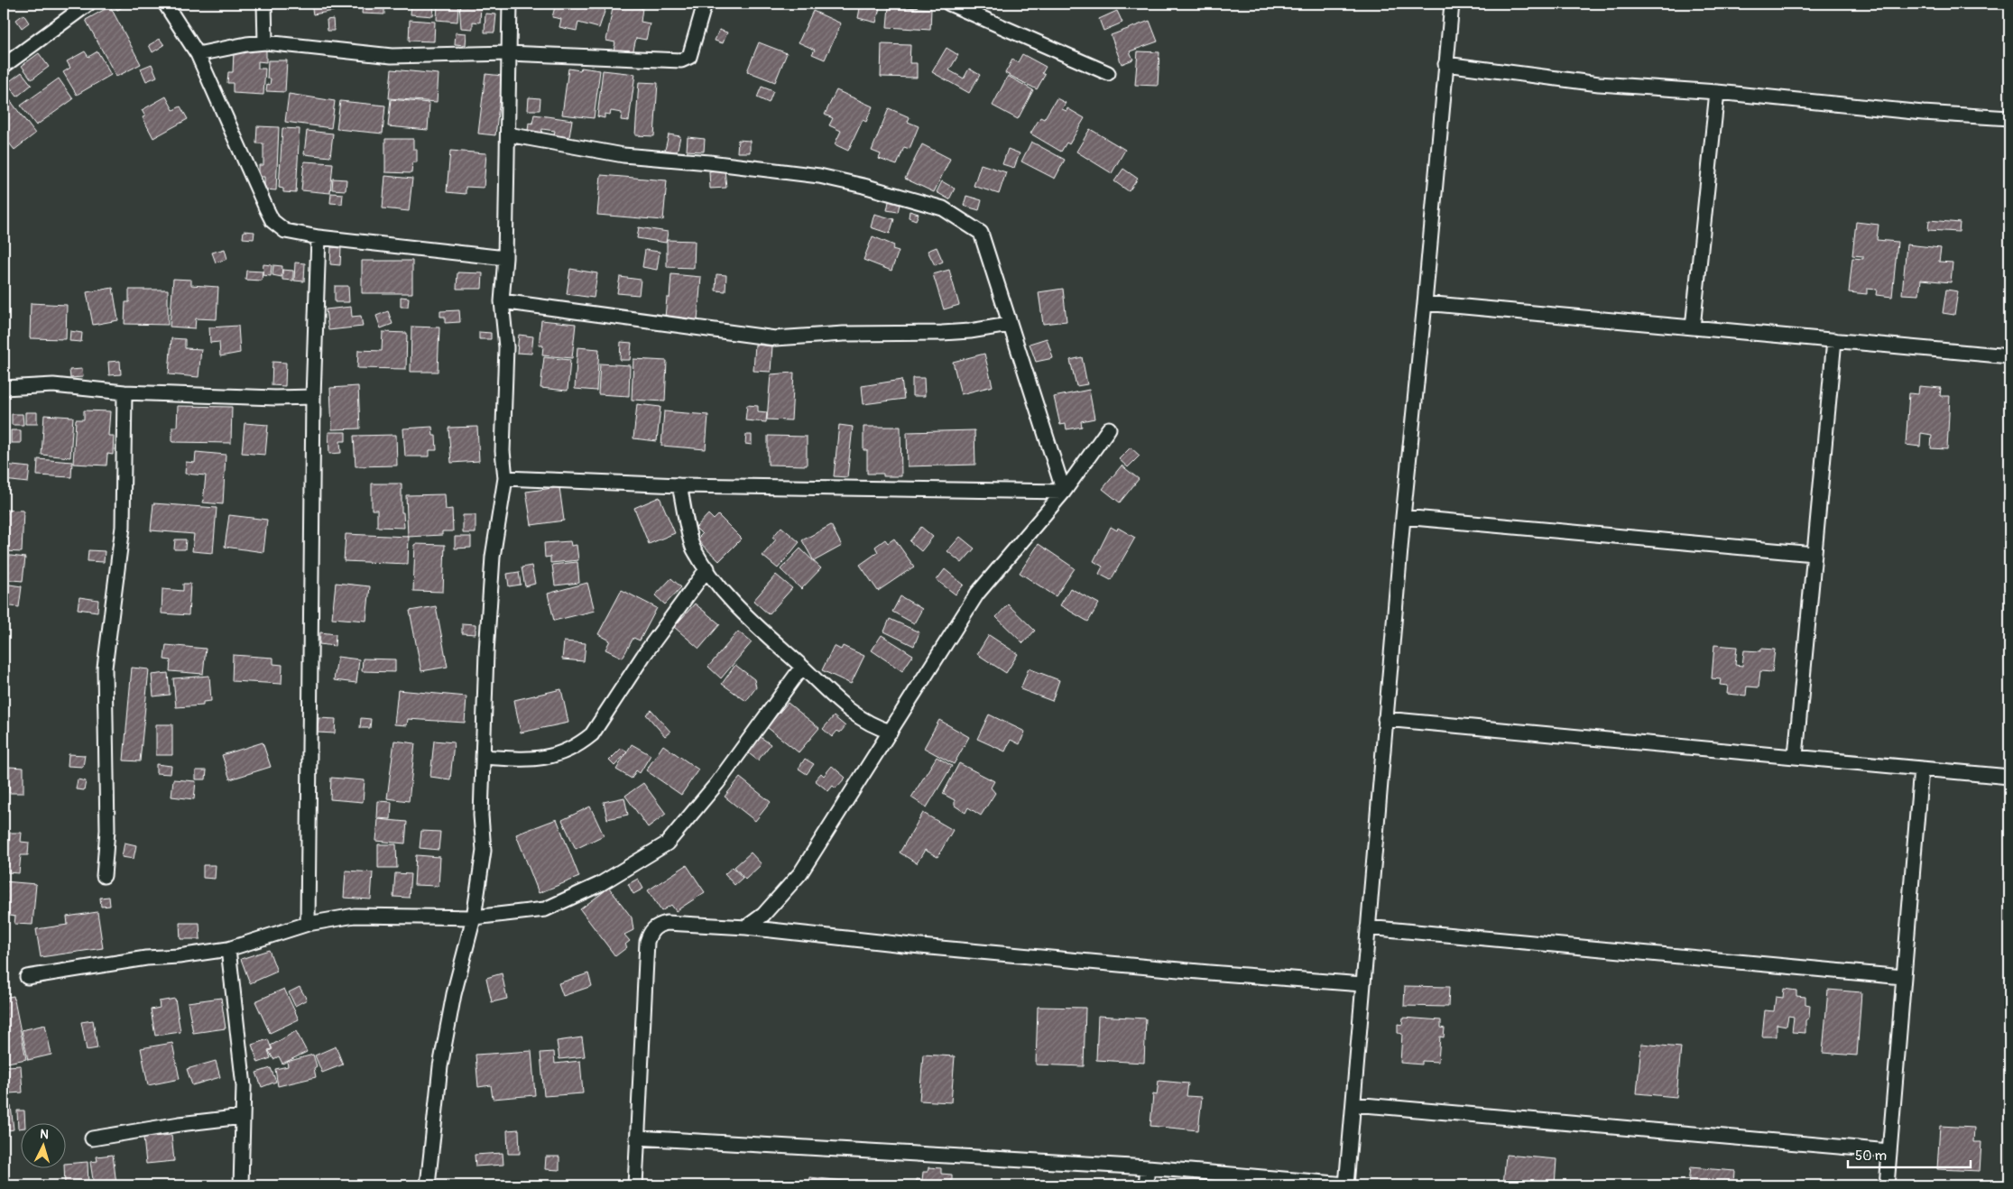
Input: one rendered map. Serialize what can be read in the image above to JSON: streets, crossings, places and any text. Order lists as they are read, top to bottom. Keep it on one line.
{"scale_bar":"50 m","north":"top"}
